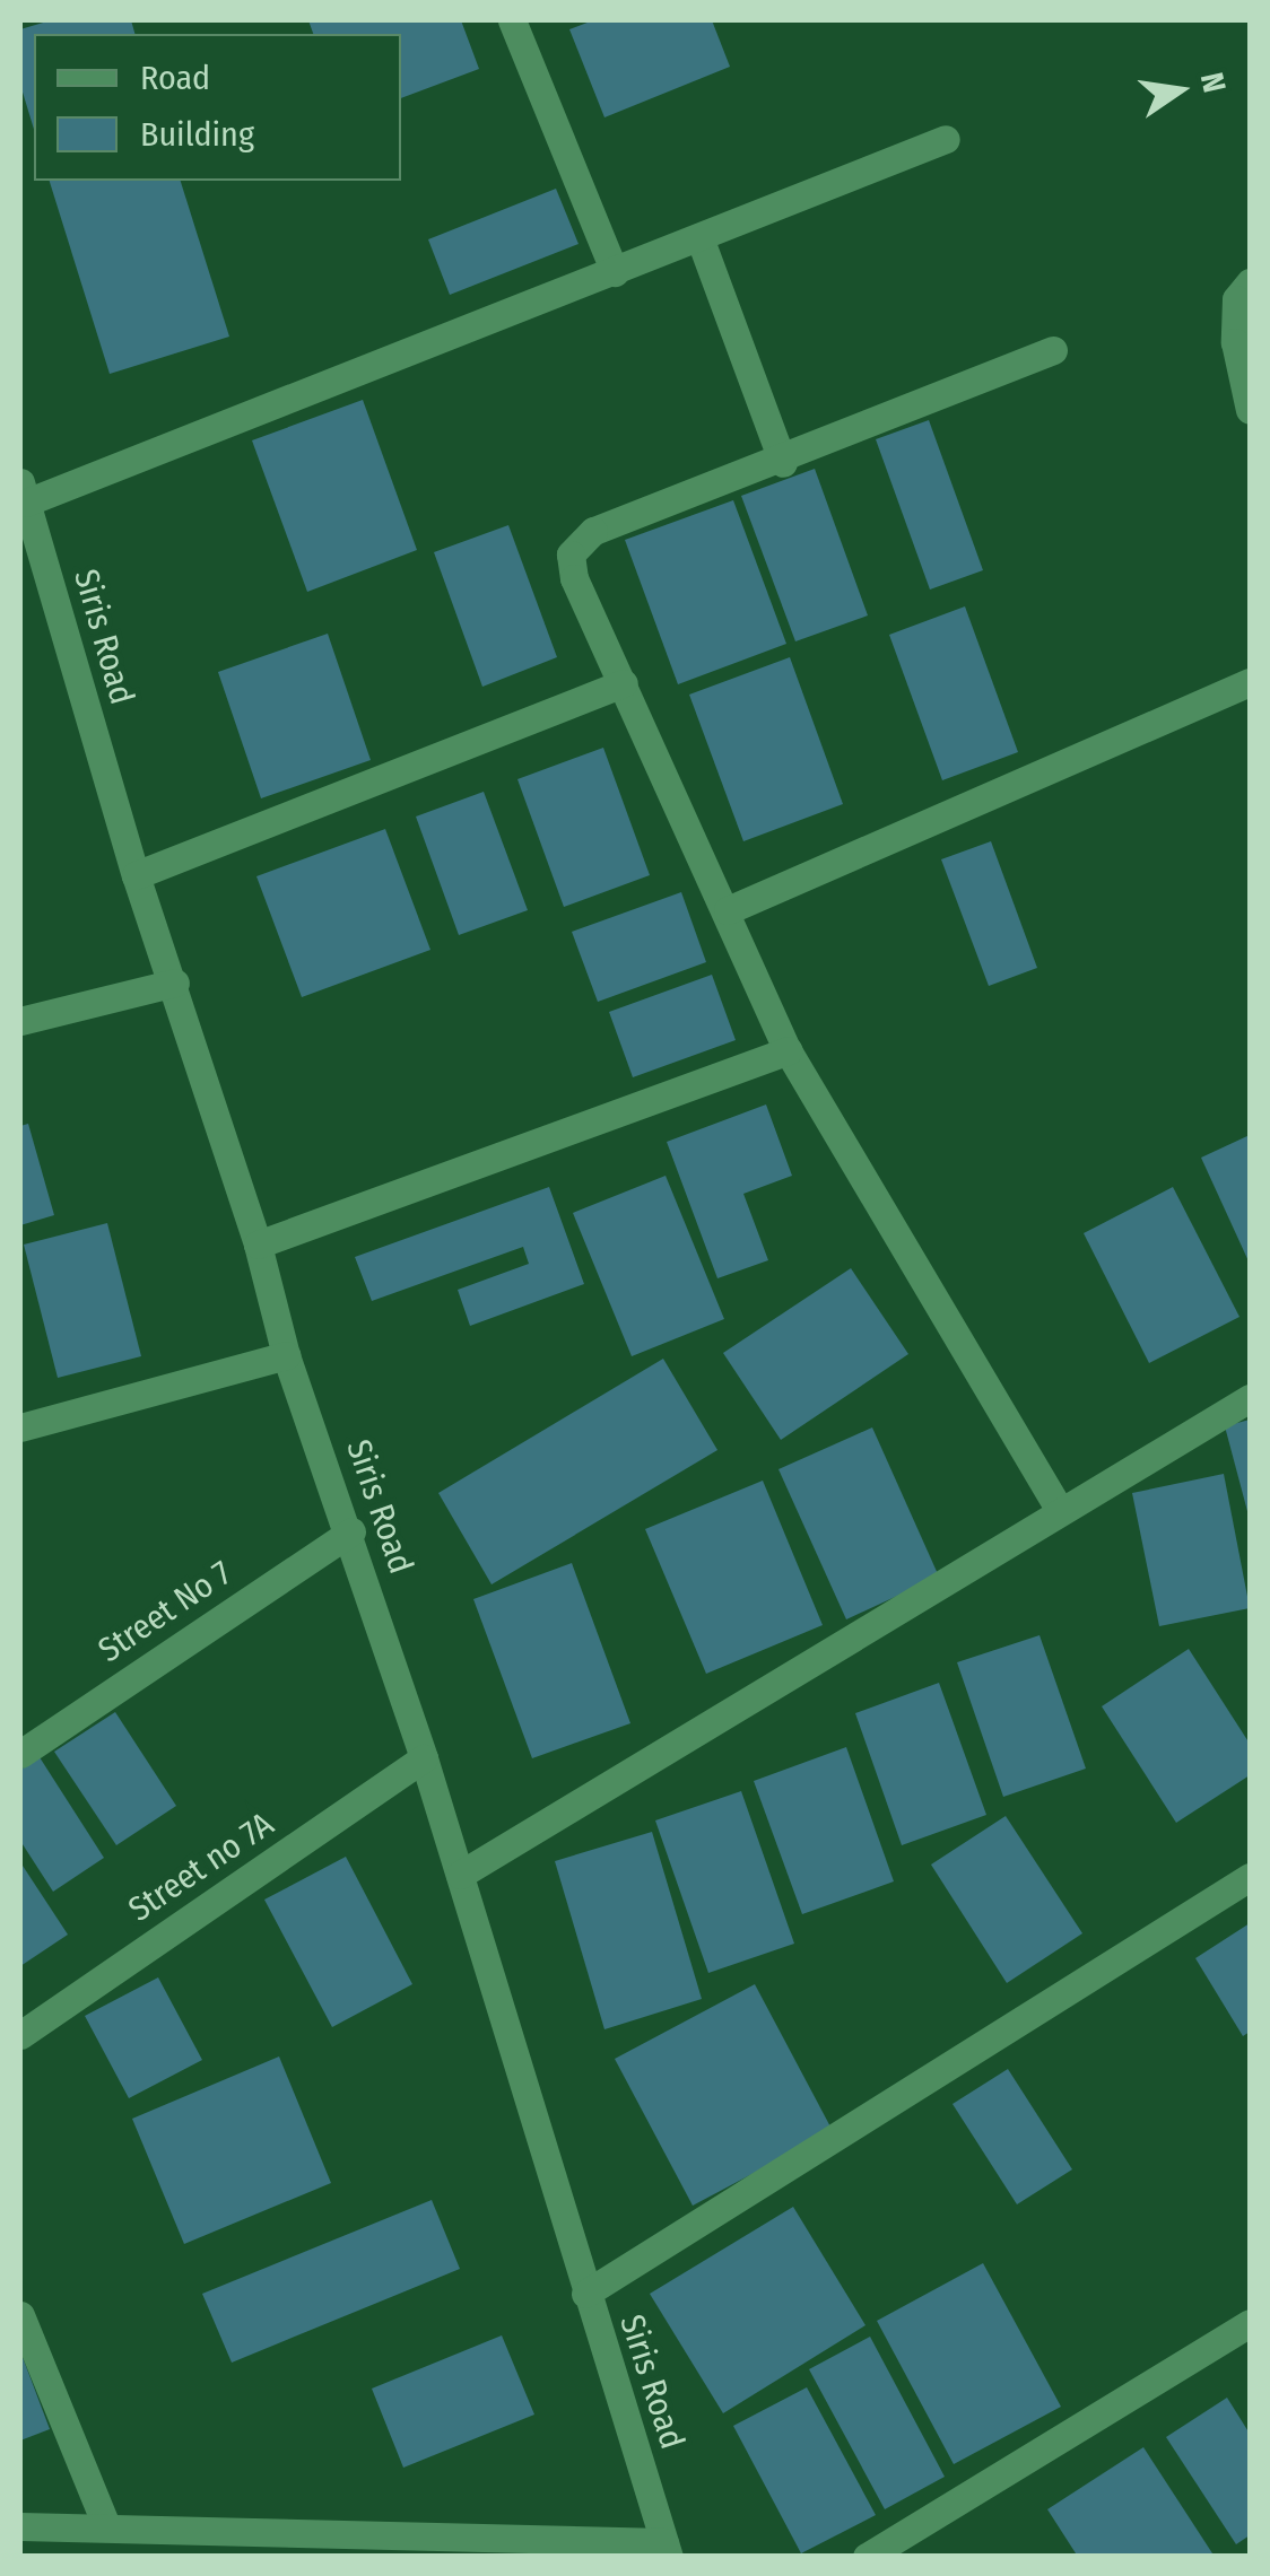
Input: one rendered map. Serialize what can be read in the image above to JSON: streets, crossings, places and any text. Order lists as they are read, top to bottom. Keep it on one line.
{"streets":{"street":["Siris Road","Street No 7","Street no 7A"]},"crossings":[["Siris Road","Street No 7"],["Siris Road","Street no 7A"]],"legend":["Road","Building"],"north":"right"}
